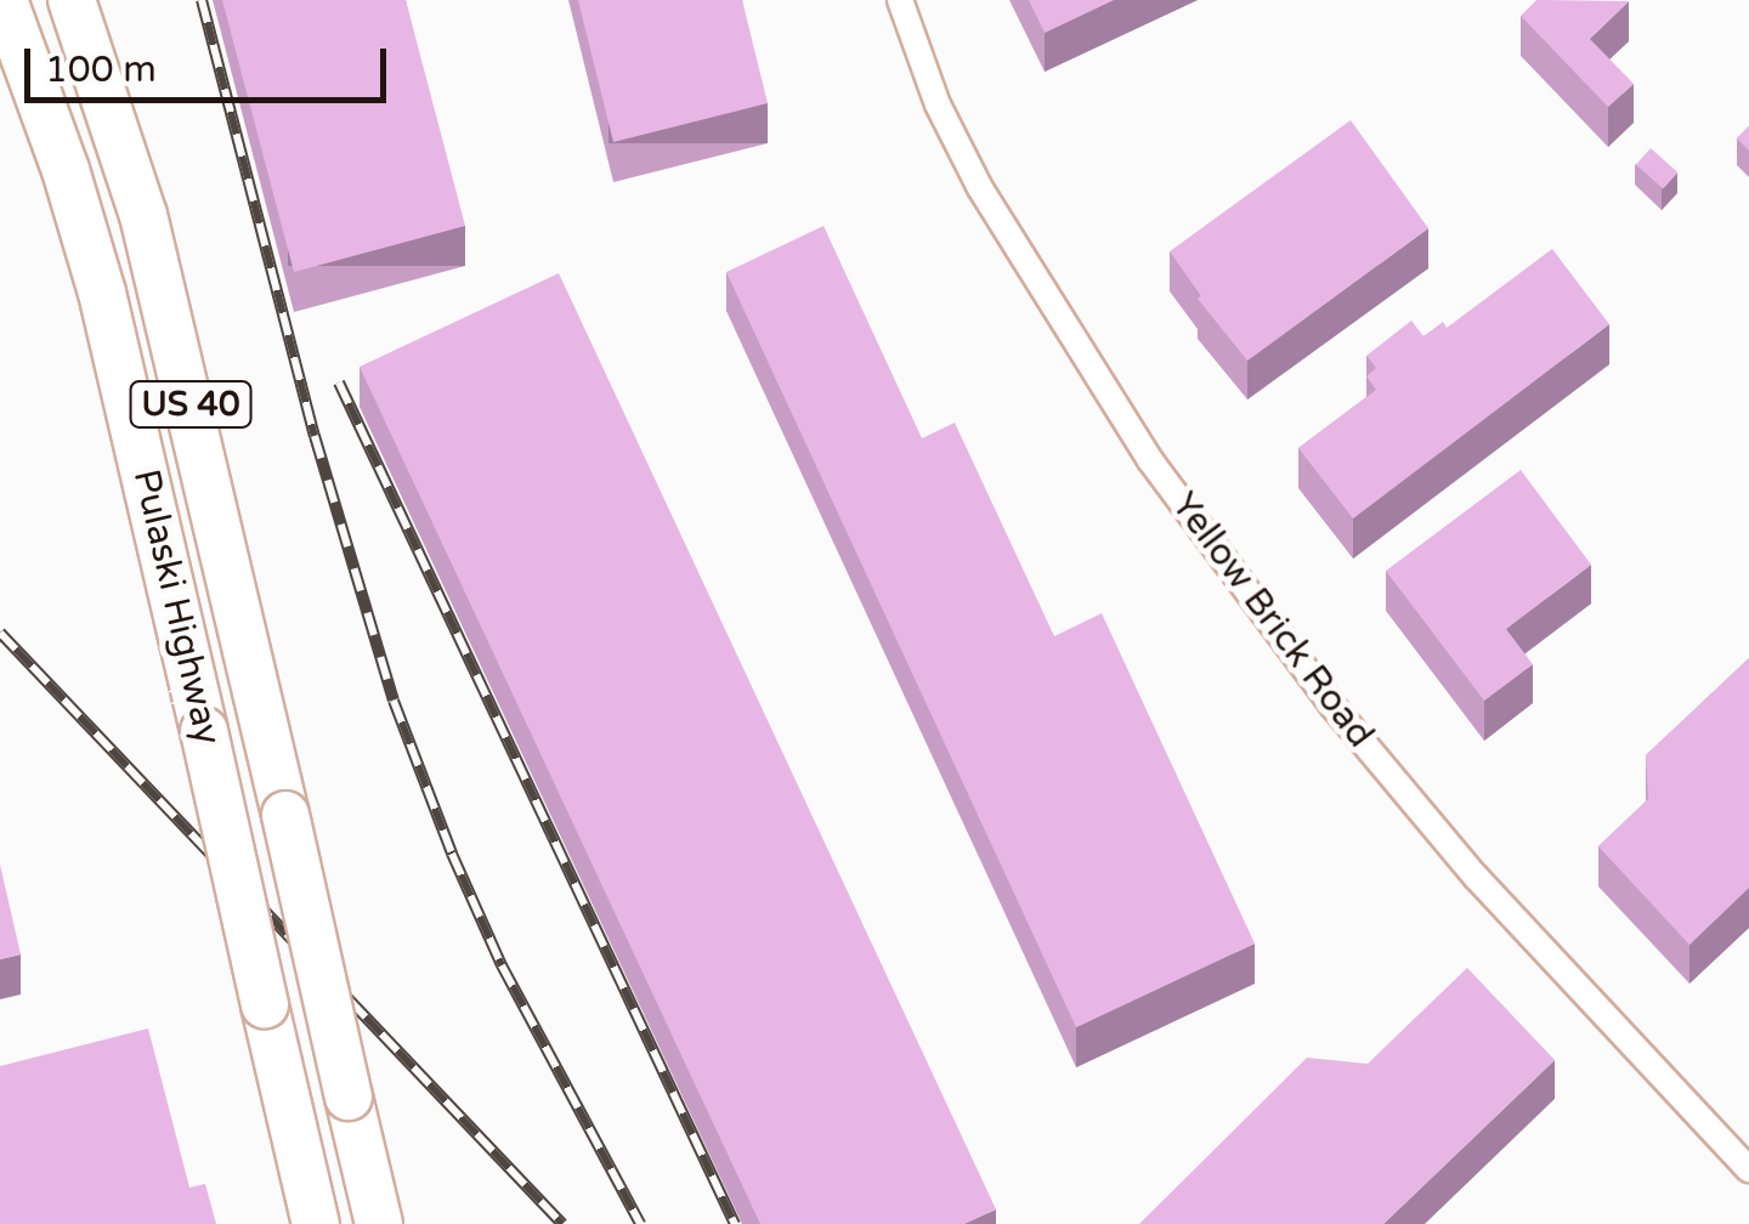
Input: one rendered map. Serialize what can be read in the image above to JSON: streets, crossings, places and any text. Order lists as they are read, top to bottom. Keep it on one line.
{"streets":{"highway":["US 40","Pulaski Highway"],"street":["Yellow Brick Road"]},"scale_bar":"100 m"}
